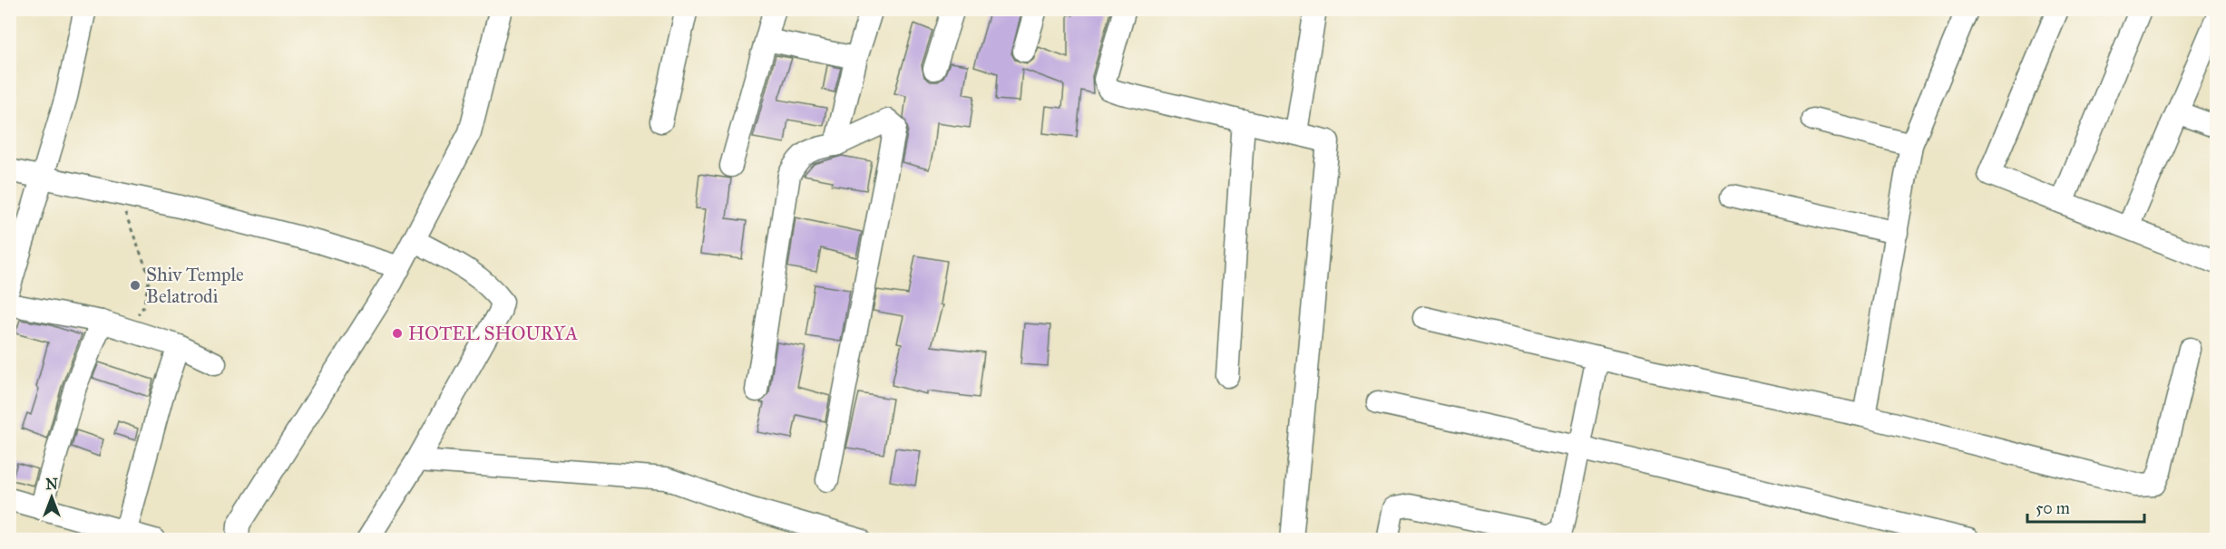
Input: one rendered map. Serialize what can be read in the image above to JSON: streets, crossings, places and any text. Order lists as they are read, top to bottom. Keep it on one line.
{"places":["Shiv Temple Belatrodi","HOTEL SHOURYA"],"scale_bar":"50 m","north":"top"}
